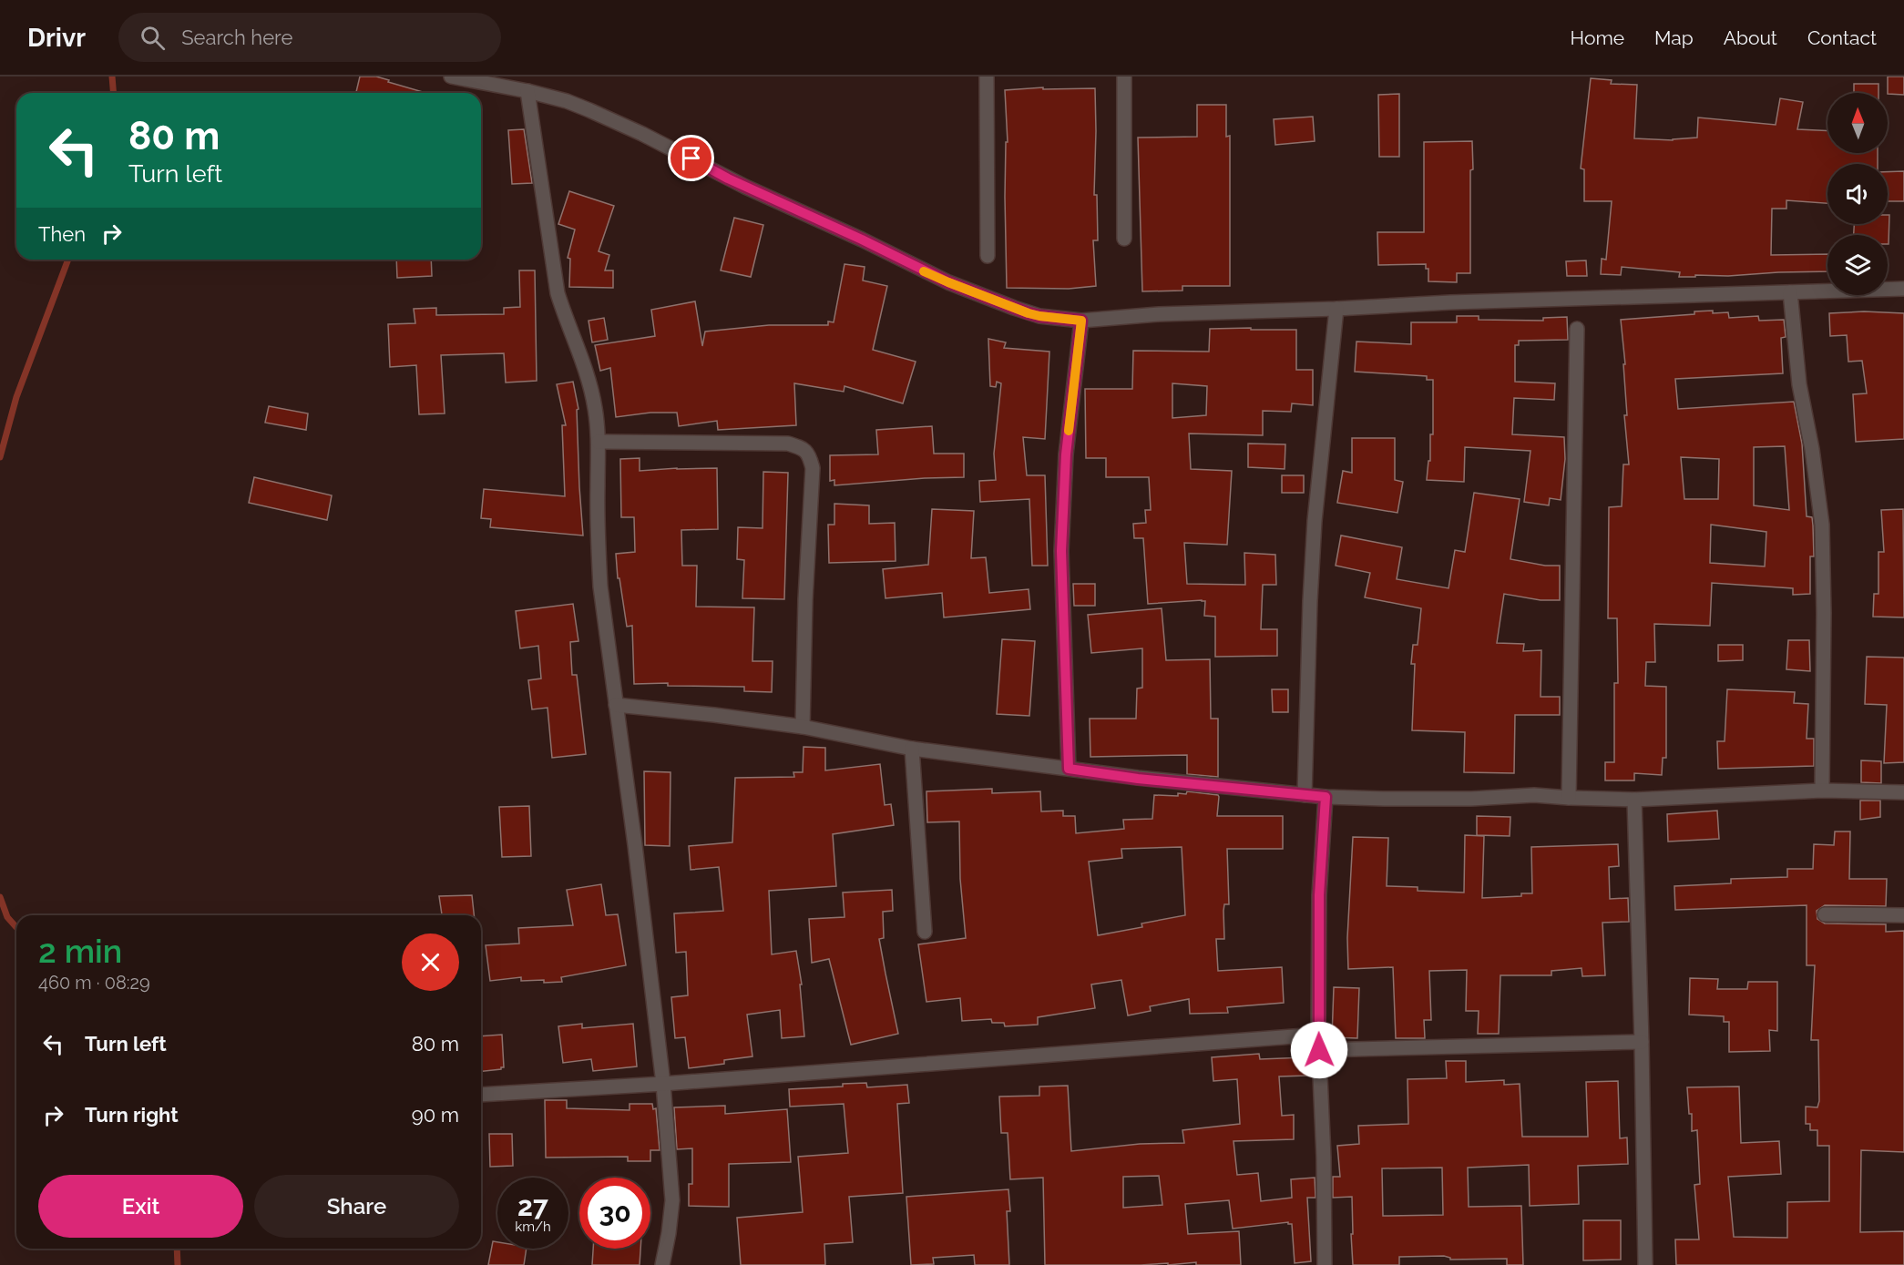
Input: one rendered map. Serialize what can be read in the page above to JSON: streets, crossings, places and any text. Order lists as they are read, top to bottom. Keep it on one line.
{"north":"top","page":{"header":"Drivr","search":"Search here","nav":["Home","Map","About","Contact"],"turn":["80 m","Turn left"],"then":"Then","heading":["2 min","460 m · 08:29"],"list":[{"name":"Turn left","value":"80 m"},{"name":"Turn right","value":"90 m"}],"buttons":["Exit","Share"],"speed":"27 km/h","limit":"30"}}
